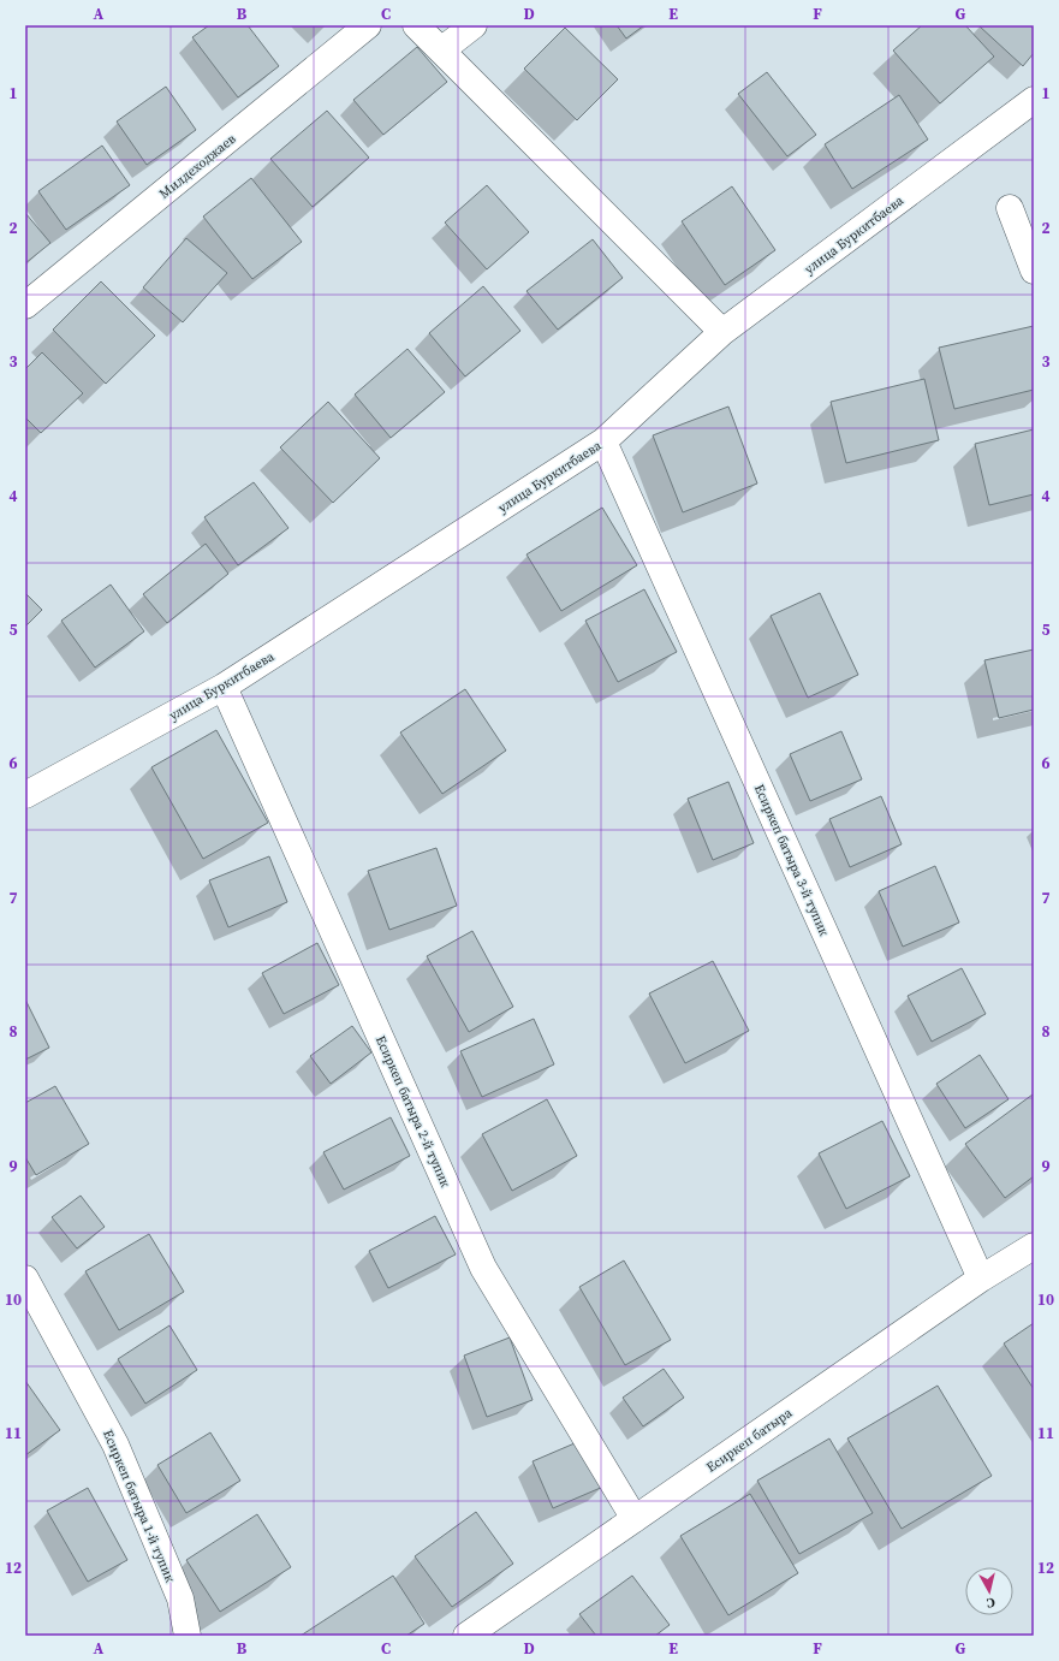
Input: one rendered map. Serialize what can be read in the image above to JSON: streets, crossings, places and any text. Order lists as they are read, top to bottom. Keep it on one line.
{"streets":{"street":["Милдеходжаев","улица Буркитбаева","Есиркеп батыра 3-й тупик","Есиркеп батыра 2-й тупик","Есиркеп батыра","Есиркеп батыра 1-й тупик"]},"crossings":[["улица Буркитбаева","Есиркеп батыра 3-й тупик"],["улица Буркитбаева","Есиркеп батыра 2-й тупик"],["Есиркеп батыра 3-й тупик","Есиркеп батыра"],["Есиркеп батыра 2-й тупик","Есиркеп батыра"]],"north":"bottom","grid":{"columns":["A","B","C","D","E","F","G"],"rows":["1","2","3","4","5","6","7","8","9","10","11","12"]}}
